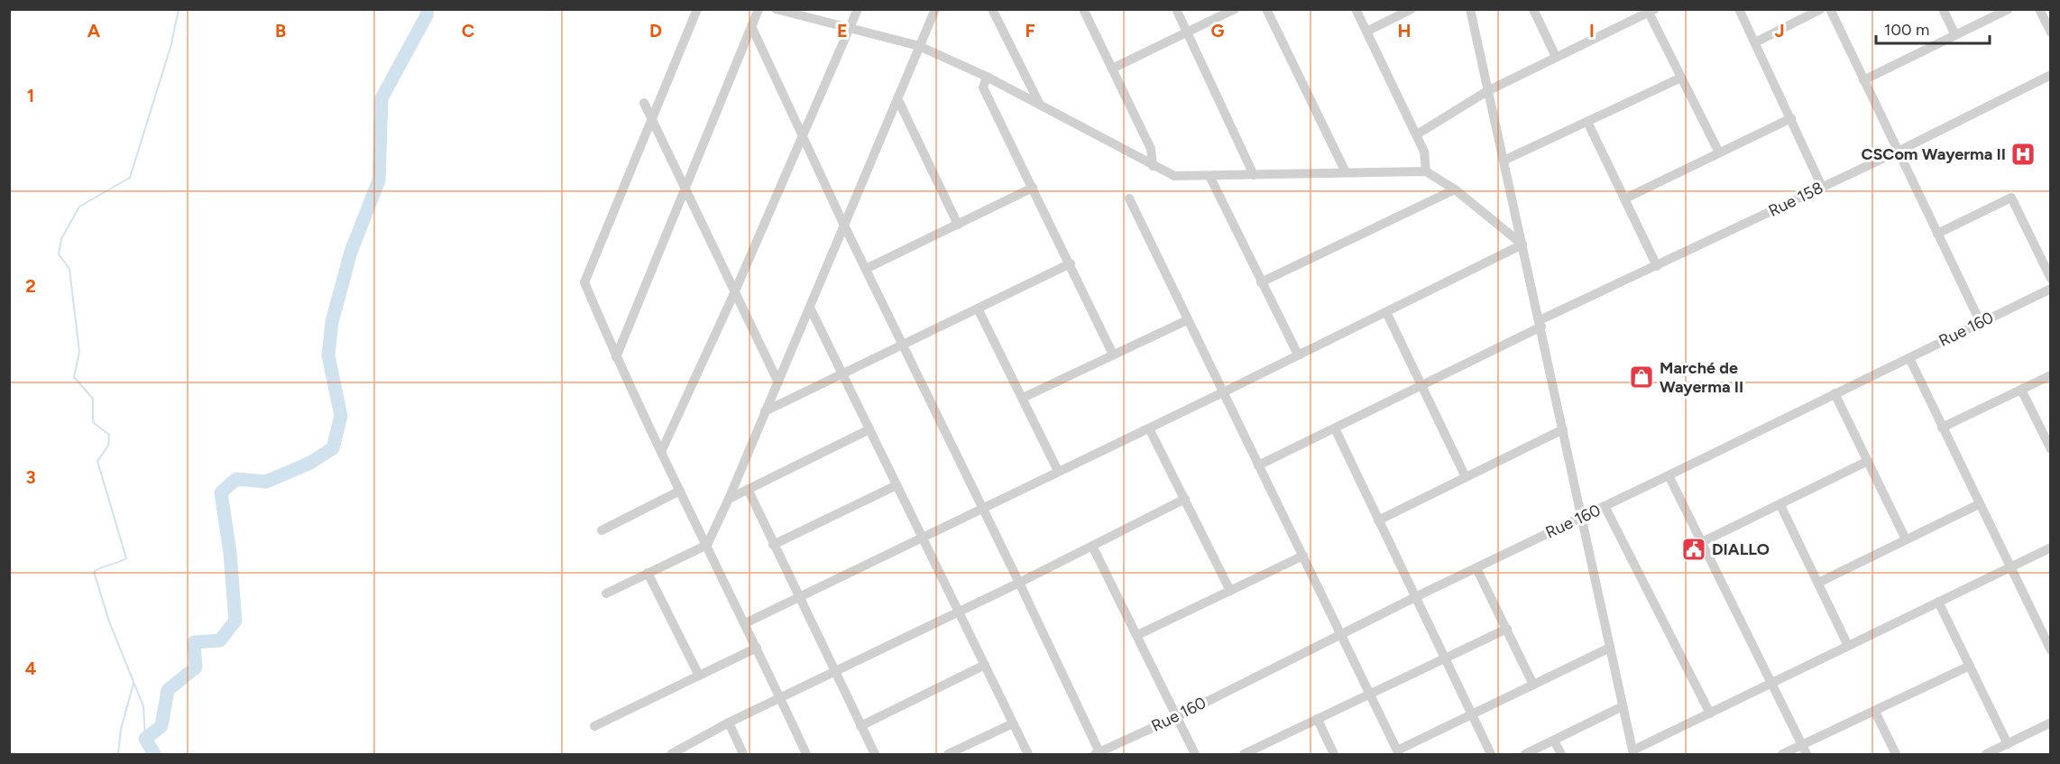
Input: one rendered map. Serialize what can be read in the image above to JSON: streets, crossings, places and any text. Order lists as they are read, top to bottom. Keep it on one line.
{"streets":{"street":["Rue 158","Rue 160"]},"places":{"hospital":["CSCom Wayerma II"],"shop":["Marché de Wayerma II"],"public building":["DIALLO"]},"scale_bar":"100 m","grid":{"columns":["A","B","C","D","E","F","G","H","I","J"],"rows":["1","2","3","4"]}}
